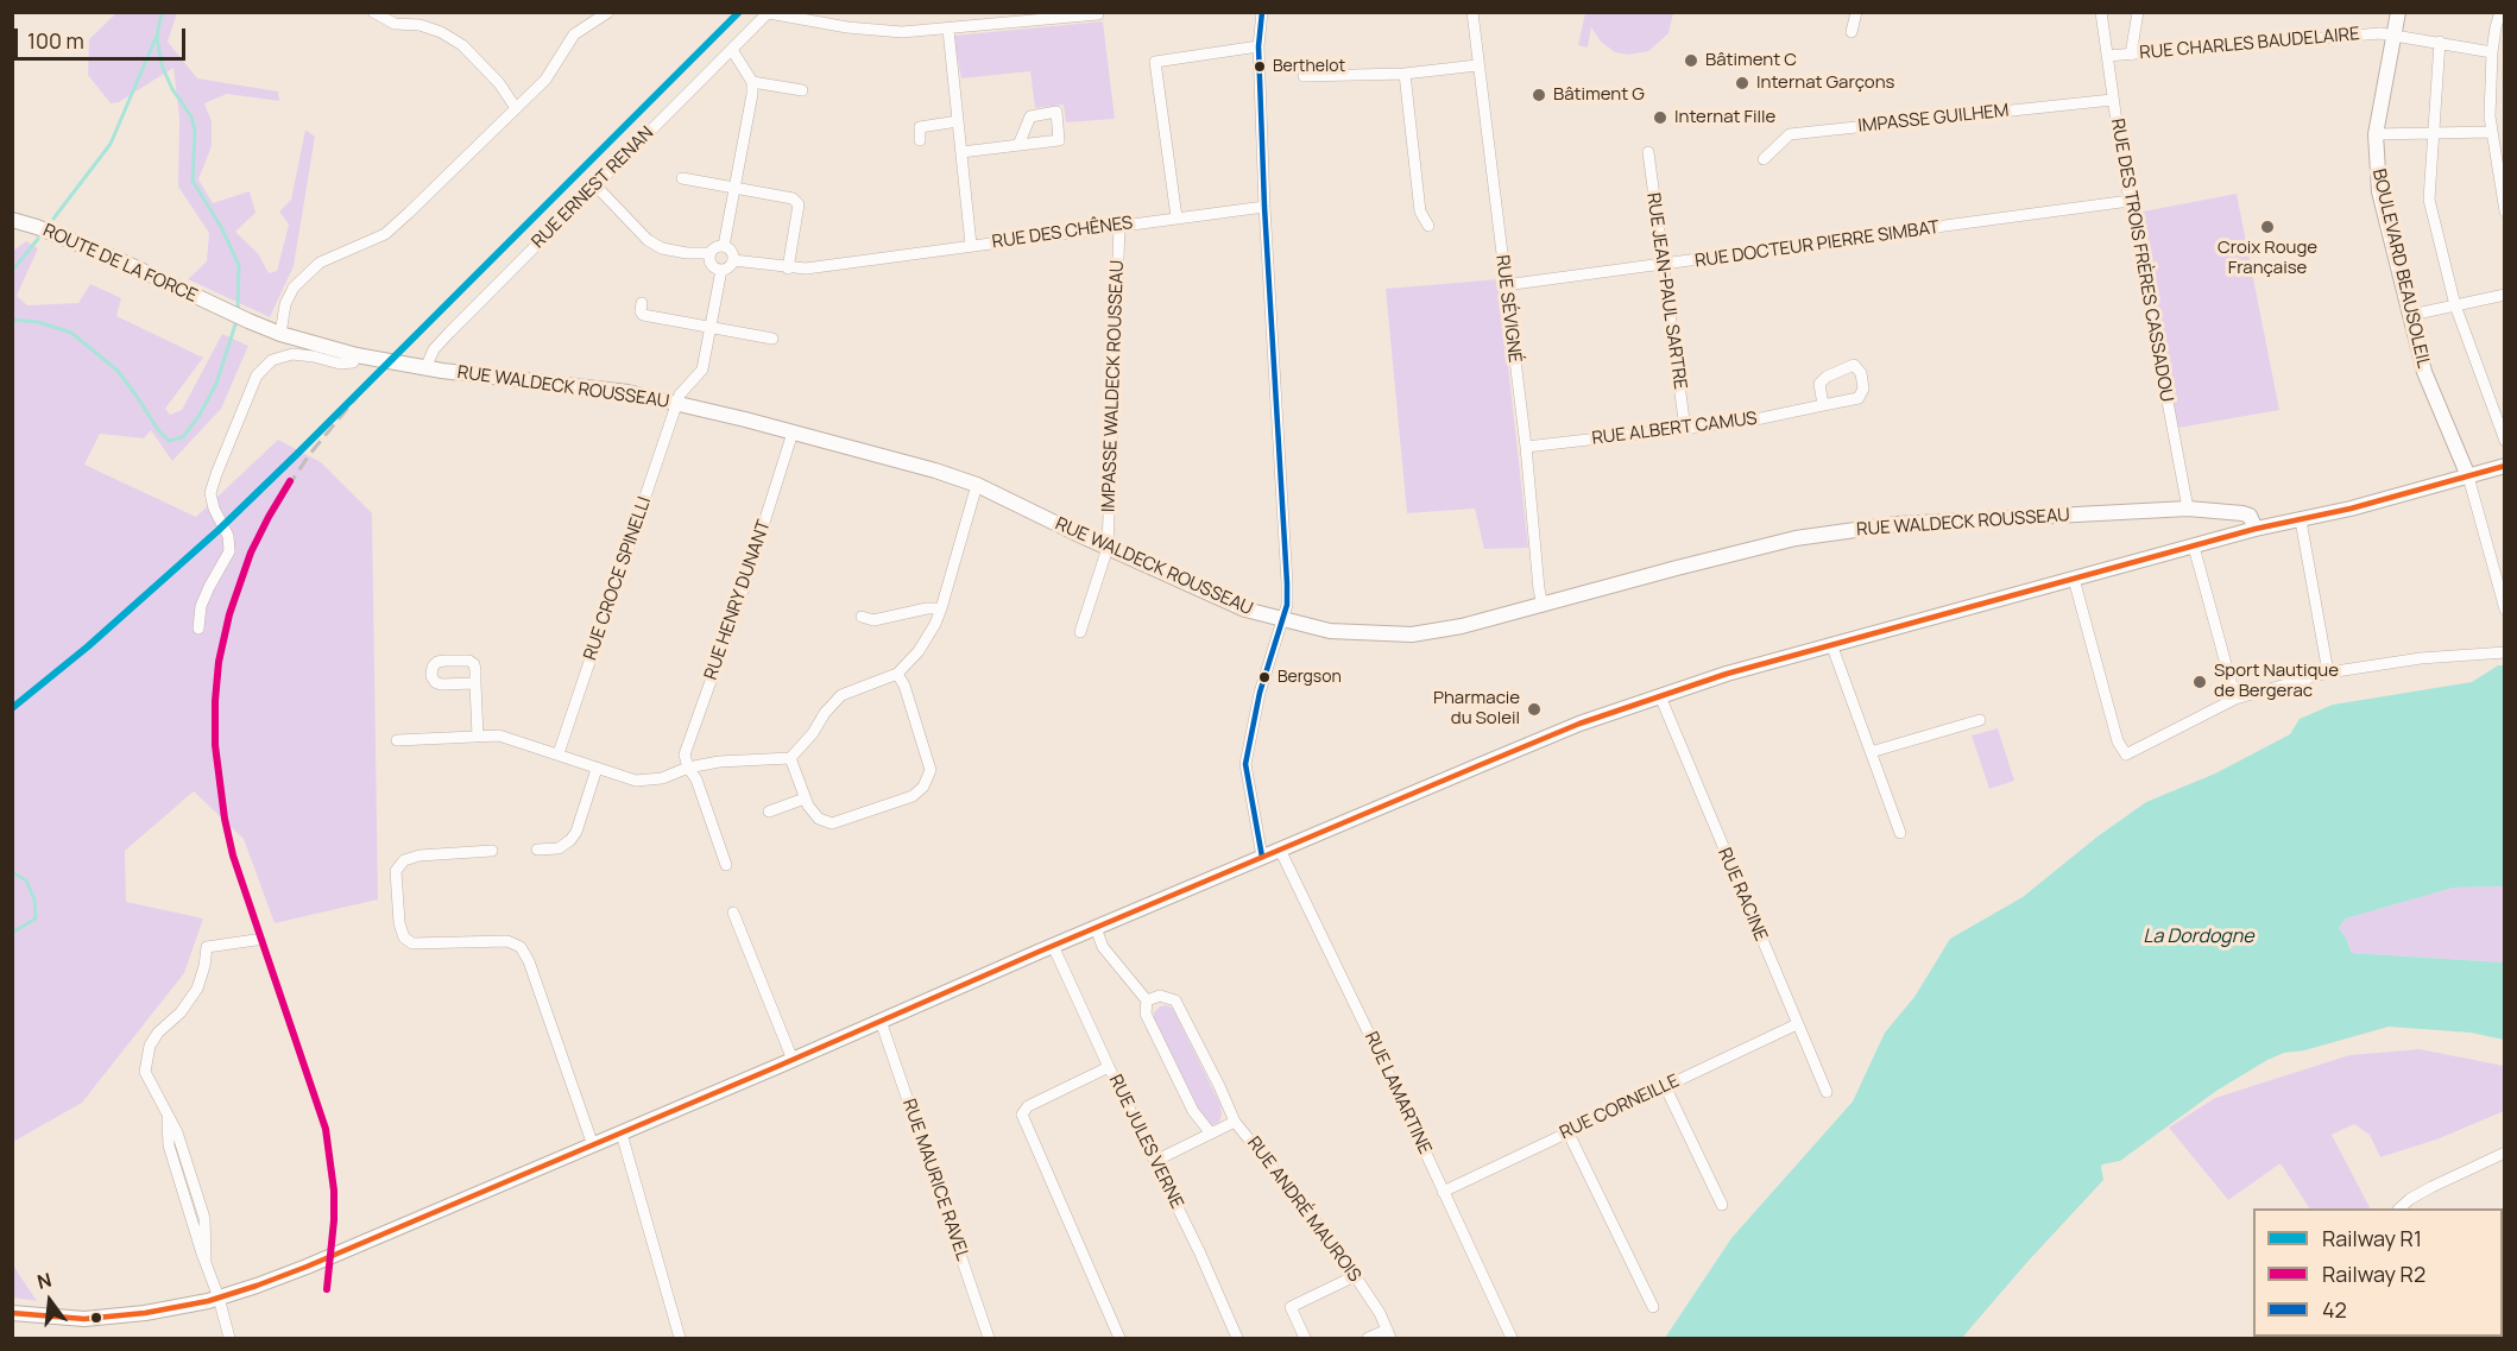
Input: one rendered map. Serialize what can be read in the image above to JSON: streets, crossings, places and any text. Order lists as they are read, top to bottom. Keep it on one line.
{"streets":{"main road":["ROUTE DE LA FORCE","BOULEVARD BEAUSOLEIL","RUE WALDECK ROUSSEAU"],"street":["RUE CHARLES BAUDELAIRE","IMPASSE GUILHEM","RUE ERNEST RENAN","RUE DES CHÊNES","RUE DOCTEUR PIERRE SIMBAT","RUE DES TROIS FRÈRES CASSADOU","RUE JEAN-PAUL SARTRE","RUE SÉVIGNÉ","IMPASSE WALDECK ROUSSEAU","RUE ALBERT CAMUS","RUE CROCE SPINELLI","RUE HENRY DUNANT","RUE RACINE","RUE LAMARTINE","RUE CORNEILLE","RUE JULES VERNE","RUE MAURICE RAVEL","RUE ANDRÉ MAUROIS"]},"crossings":[["RUE CHARLES BAUDELAIRE","RUE DES TROIS FRÈRES CASSADOU"],["RUE CHARLES BAUDELAIRE","BOULEVARD BEAUSOLEIL"],["IMPASSE GUILHEM","RUE DES TROIS FRÈRES CASSADOU"],["RUE ERNEST RENAN","RUE WALDECK ROUSSEAU"],["RUE DES CHÊNES","IMPASSE WALDECK ROUSSEAU"],["RUE DES CHÊNES","RUE CROCE SPINELLI"],["RUE DOCTEUR PIERRE SIMBAT","RUE DES TROIS FRÈRES CASSADOU"],["RUE DOCTEUR PIERRE SIMBAT","RUE JEAN-PAUL SARTRE"],["RUE DOCTEUR PIERRE SIMBAT","RUE SÉVIGNÉ"],["RUE DES TROIS FRÈRES CASSADOU","RUE WALDECK ROUSSEAU"],["ROUTE DE LA FORCE","RUE WALDECK ROUSSEAU"],["RUE JEAN-PAUL SARTRE","RUE ALBERT CAMUS"],["RUE SÉVIGNÉ","RUE WALDECK ROUSSEAU"],["RUE SÉVIGNÉ","RUE ALBERT CAMUS"],["IMPASSE WALDECK ROUSSEAU","RUE WALDECK ROUSSEAU"],["RUE WALDECK ROUSSEAU","RUE CROCE SPINELLI"],["RUE WALDECK ROUSSEAU","RUE HENRY DUNANT"],["RUE RACINE","RUE CORNEILLE"],["RUE LAMARTINE","RUE CORNEILLE"],["RUE JULES VERNE","RUE ANDRÉ MAUROIS"]],"water":["La Dordogne"],"places":["Bâtiment C","Berthelot","Internat Garçons","Bâtiment G","Internat Fille","Croix Rouge Française","Bergson","Sport Nautique de Bergerac","Pharmacie du Soleil"],"lines":["rail line R1","transit line 42","rail line R2"],"legend":["Railway R1","Railway R2","42"],"scale_bar":"100 m","north":"top"}
